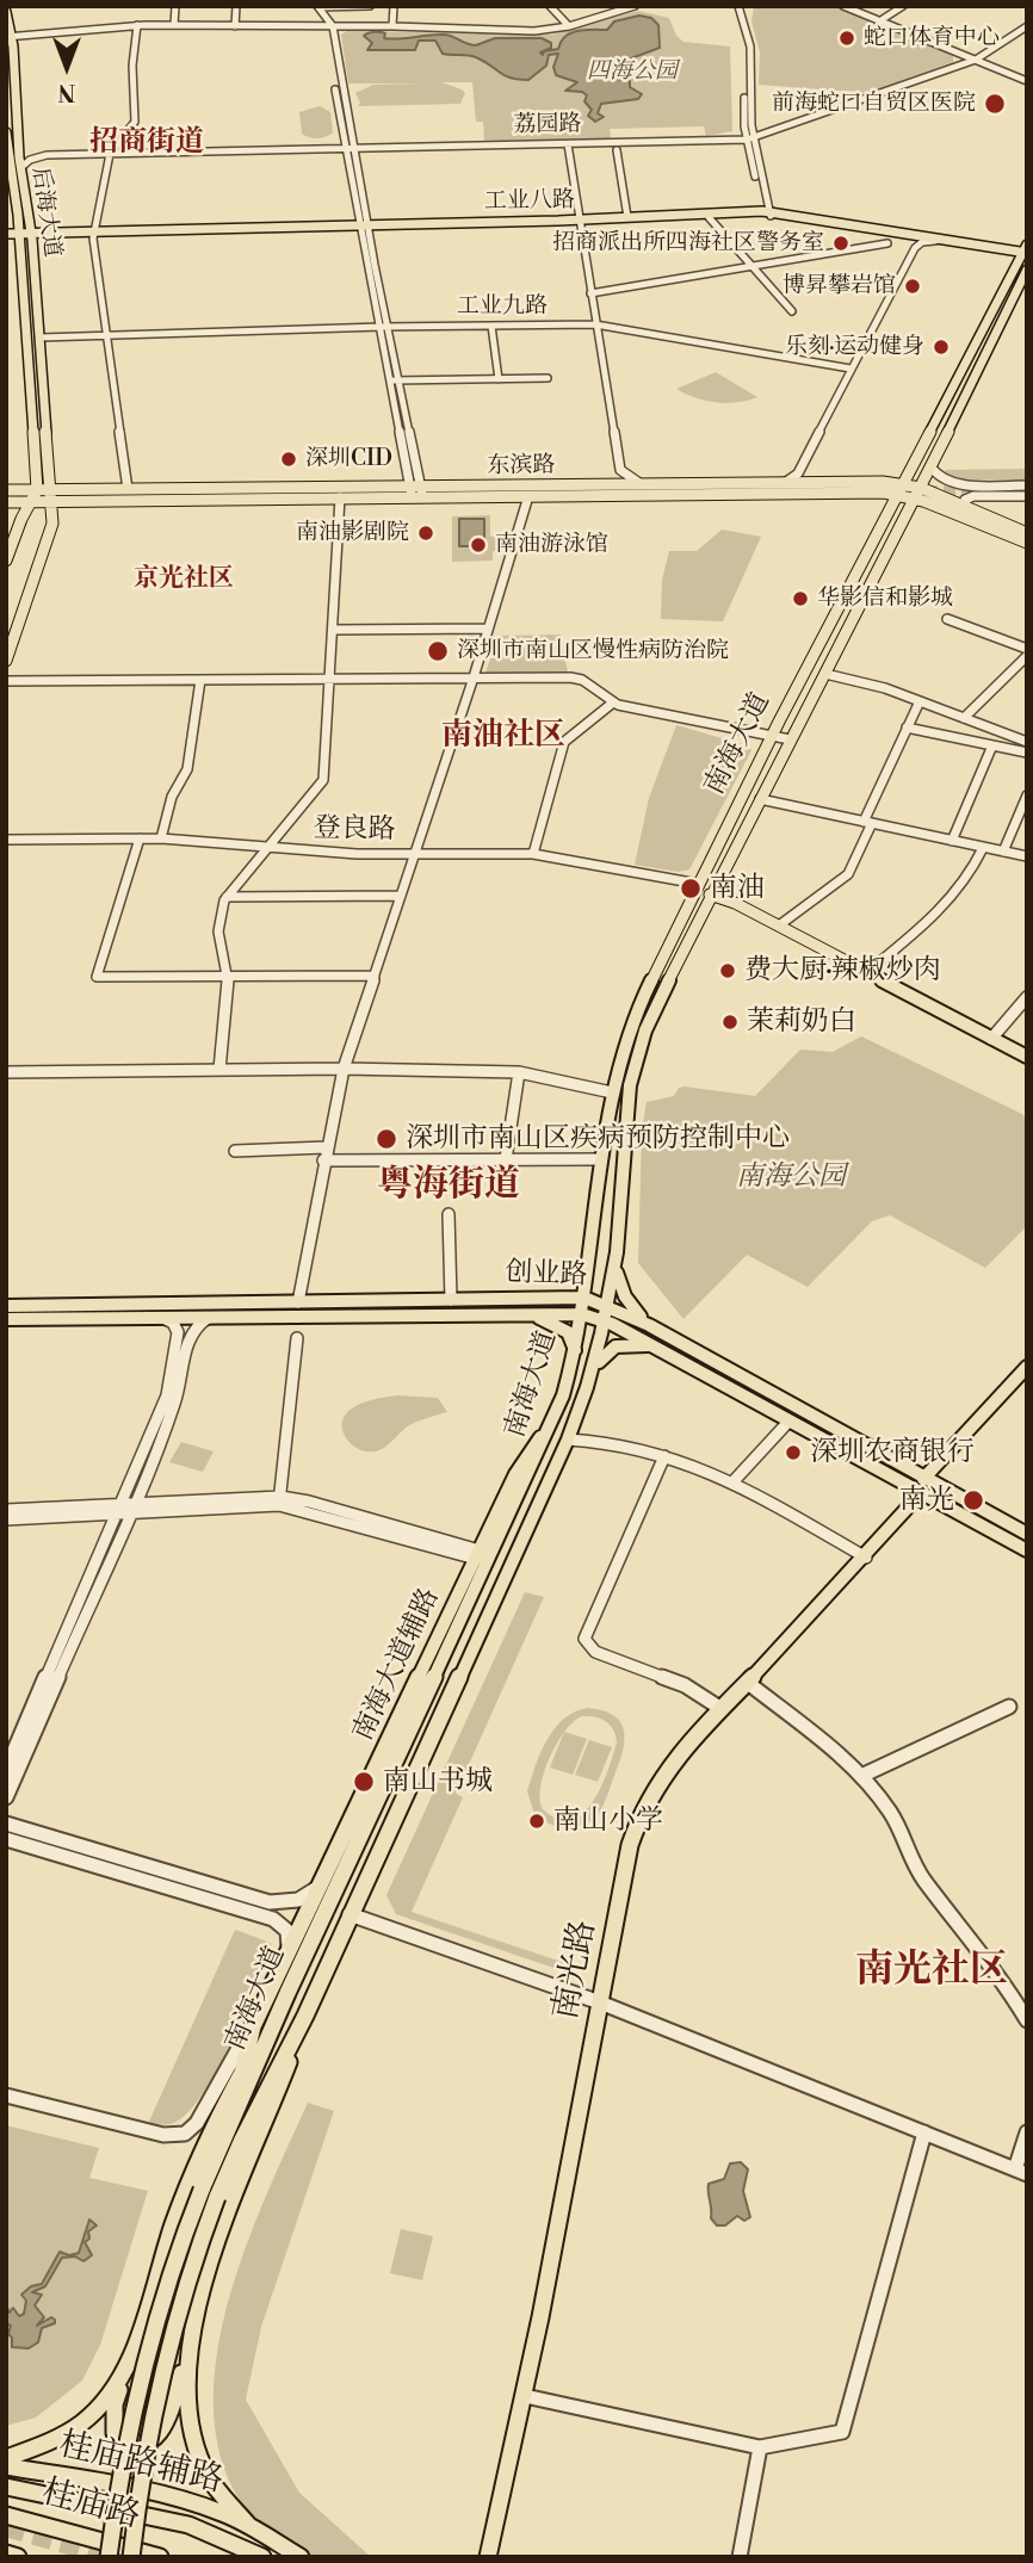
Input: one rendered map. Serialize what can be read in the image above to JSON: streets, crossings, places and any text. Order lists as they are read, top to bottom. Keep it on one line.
{"streets":{"main road":["工业八路","后海大道","东滨路","南海大道","创业路","南海大道辅路","南光路","桂庙路辅路","桂庙路"],"street":["荔园路","工业九路","登良路"]},"crossings":[["荔园路","后海大道"],["工业八路","后海大道"],["工业八路","南海大道"],["后海大道","工业九路"],["后海大道","东滨路"],["东滨路","南海大道"],["南海大道","登良路"],["南海大道","创业路"],["南海大道","南海大道辅路"],["创业路","南光路"]],"districts":["招商街道","京光社区","南油社区","粤海街道","南光社区"],"parks":["四海公园","南海公园"],"places":["蛇口体育中心","前海蛇口自贸区医院","招商派出所四海社区警务室","博昇攀岩馆","乐刻·运动健身","深圳CID","南油影剧院","南油游泳馆","华影信和影城","深圳市南山区慢性病防治院","南油","费大厨·辣椒炒肉","茉莉奶白","深圳市南山区疾病预防控制中心","深圳农商银行","南光","南山书城","南山小学"],"north":"bottom"}
